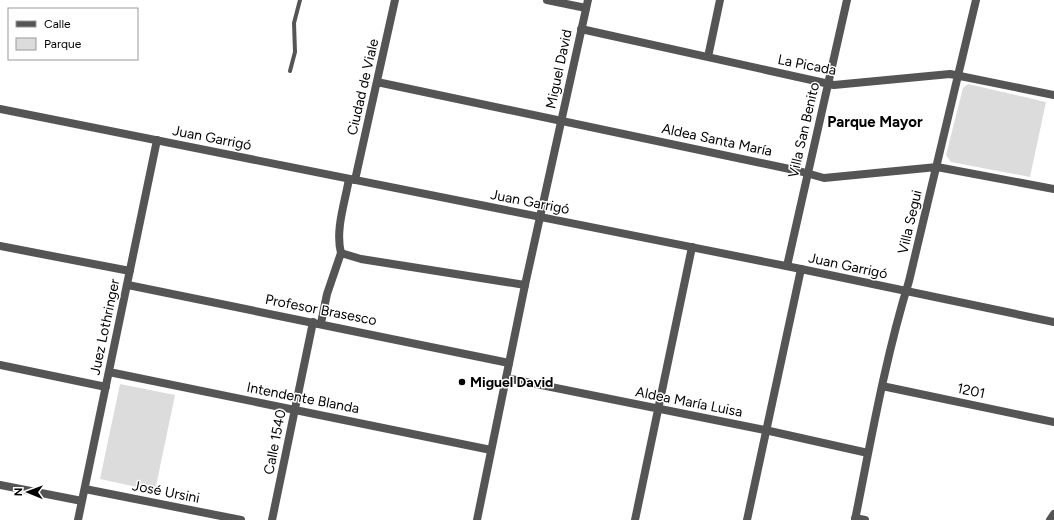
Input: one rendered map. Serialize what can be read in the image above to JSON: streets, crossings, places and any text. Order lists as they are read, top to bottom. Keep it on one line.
{"streets":{"street":["La Picada","Miguel David","Ciudad de Viale","Villa San Benito","Juan Garrigó","Aldea Santa María","Villa Segui","Profesor Brasesco","Juez Lothringer","1201","Intendente Blanda","Aldea María Luisa","Calle 1540","José Ursini"]},"crossings":[["La Picada","Miguel David"],["La Picada","Villa San Benito"],["La Picada","Villa Segui"],["Miguel David","Juan Garrigó"],["Miguel David","Aldea Santa María"],["Miguel David","Profesor Brasesco"],["Miguel David","Intendente Blanda"],["Miguel David","Aldea María Luisa"],["Ciudad de Viale","Juan Garrigó"],["Ciudad de Viale","Aldea Santa María"],["Villa San Benito","Juan Garrigó"],["Villa San Benito","Aldea Santa María"],["Juan Garrigó","Villa Segui"],["Juan Garrigó","Juez Lothringer"],["Aldea Santa María","Villa Segui"],["Villa Segui","1201"],["Villa Segui","Aldea María Luisa"],["Profesor Brasesco","Juez Lothringer"],["Profesor Brasesco","Calle 1540"],["Juez Lothringer","Intendente Blanda"],["Juez Lothringer","José Ursini"],["Intendente Blanda","Calle 1540"]],"districts":["Parque Mayor"],"places":["Miguel David"],"legend":["Calle","Parque"],"north":"left"}
